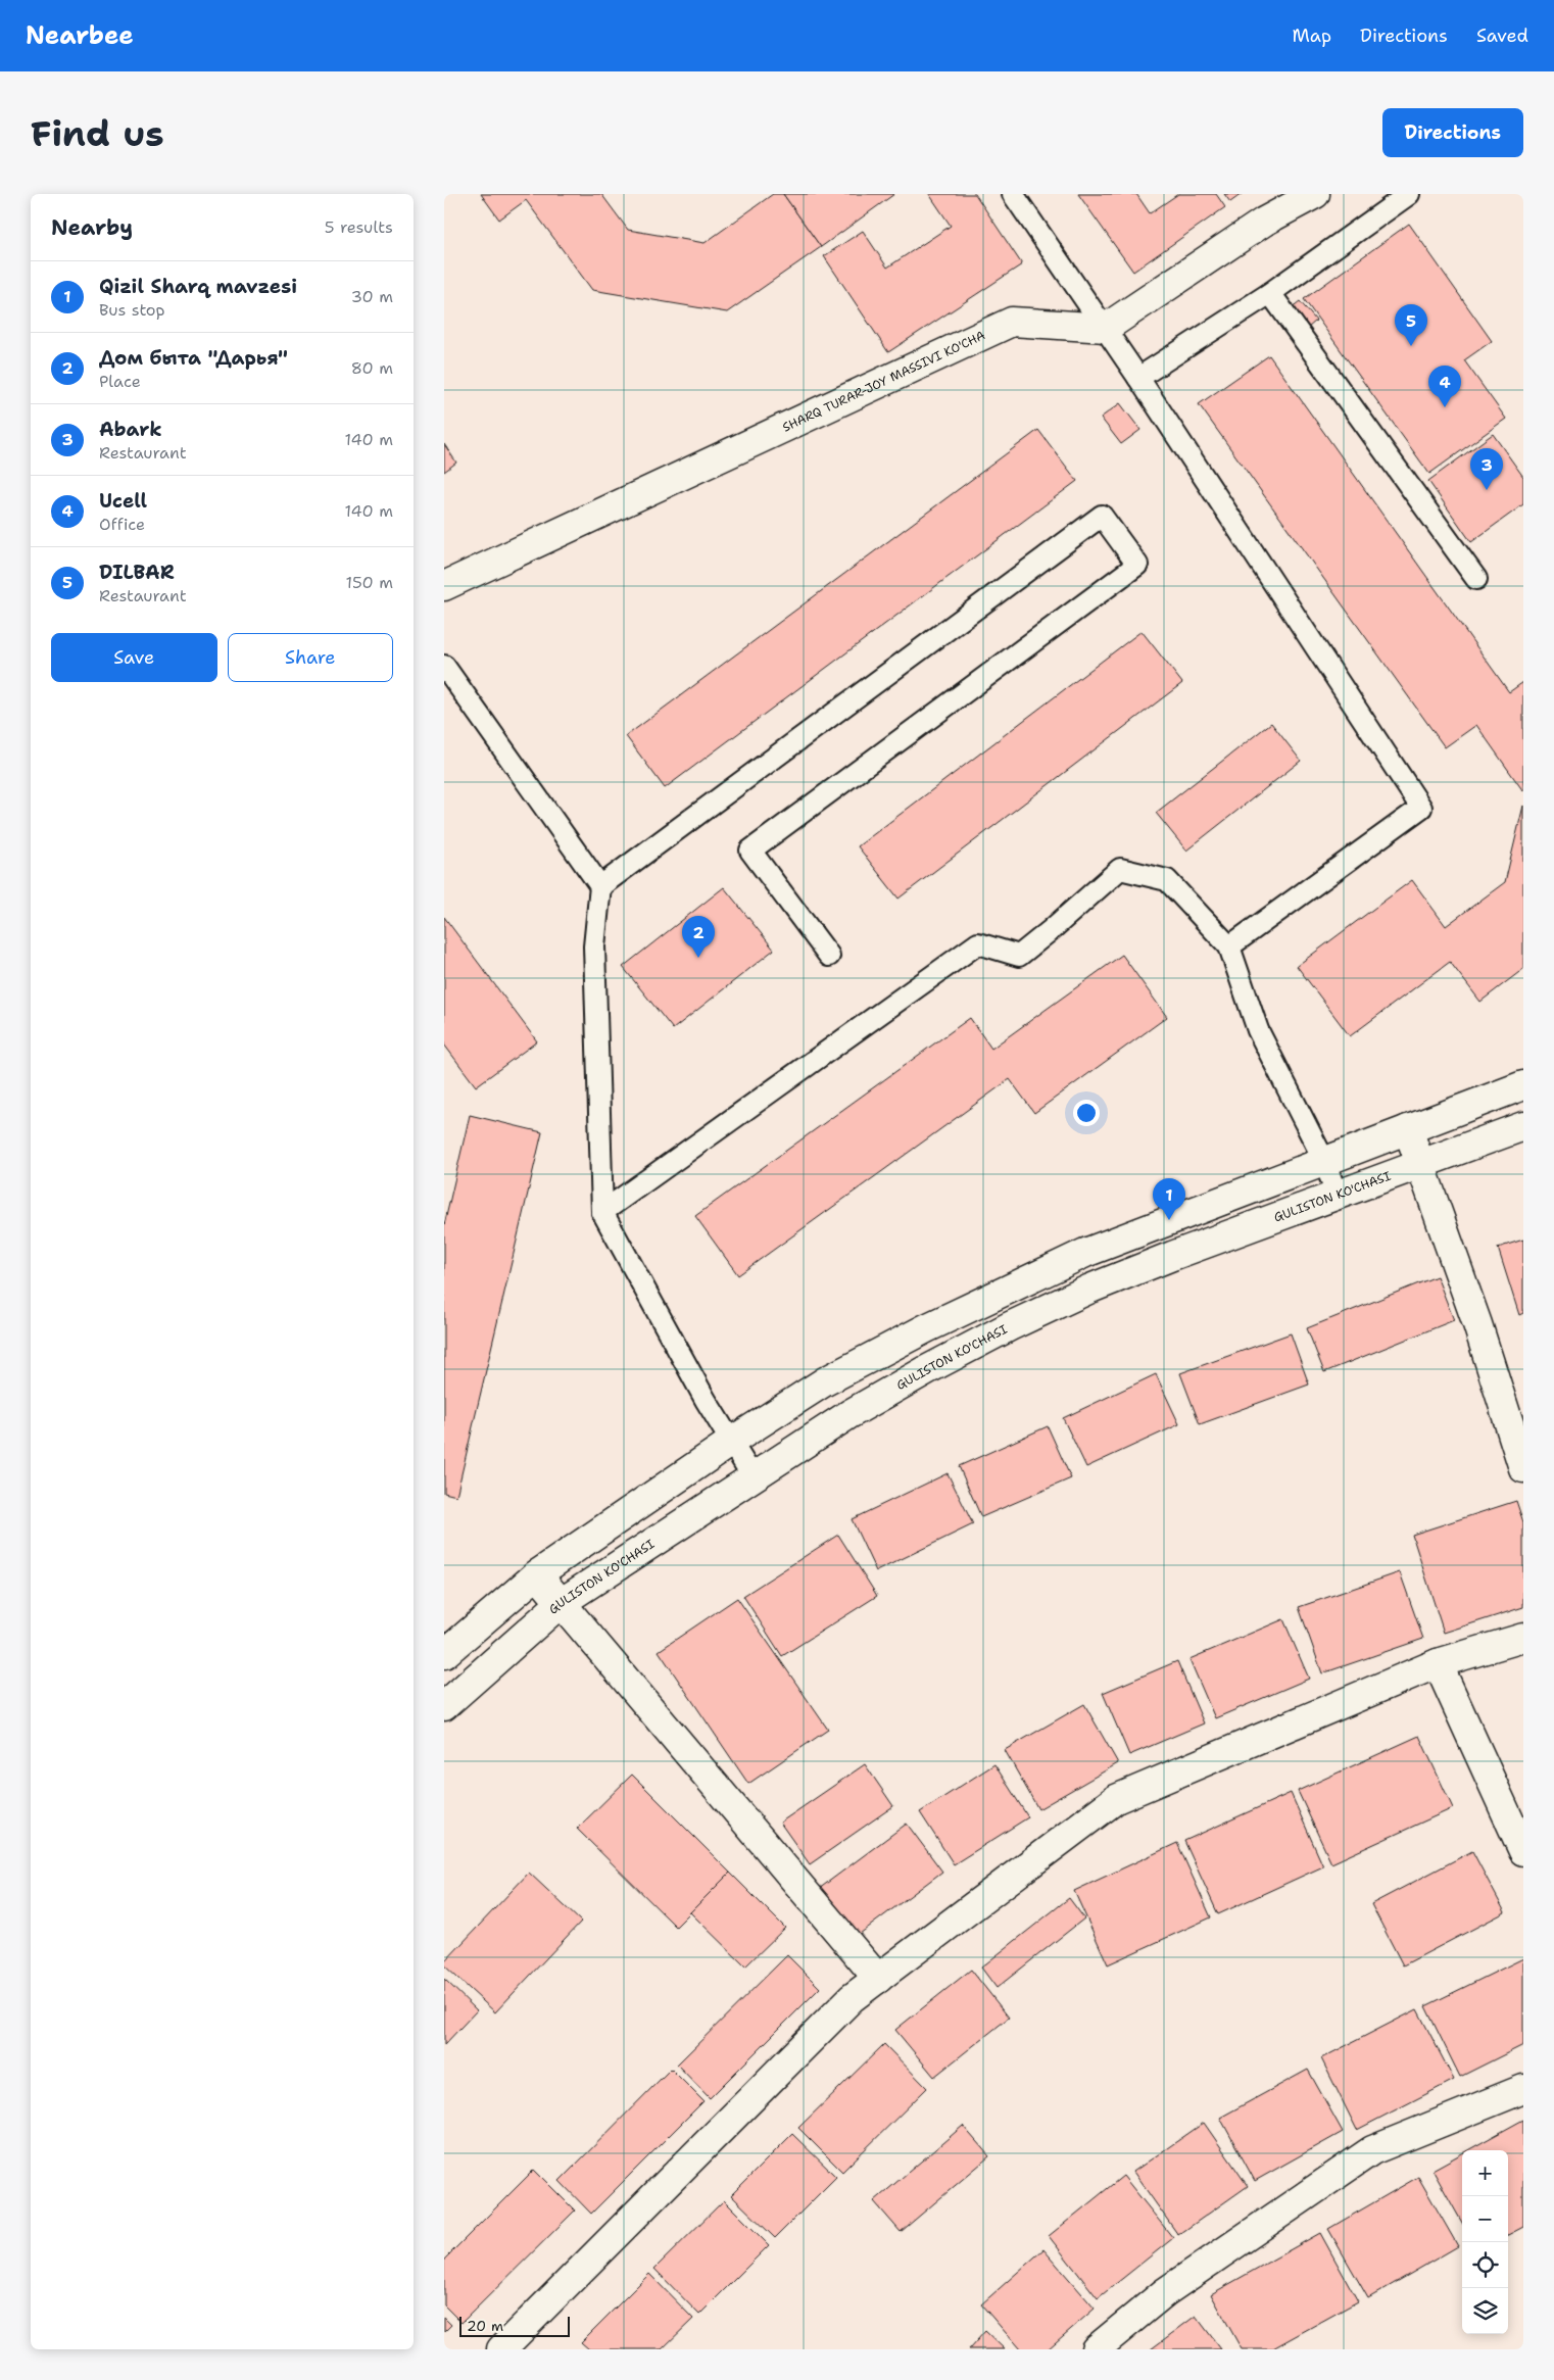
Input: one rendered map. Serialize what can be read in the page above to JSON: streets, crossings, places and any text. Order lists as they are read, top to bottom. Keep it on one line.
{"streets":{"street":["SHARQ TURAR-JOY MASSIVI KO'CHA","GULISTON KO'CHASI"]},"scale_bar":"20 m","page":{"header":"Nearbee","nav":["Map","Directions","Saved"],"buttons":["Directions",["Save","Share"]],"title":"Find us","heading":["Nearby","5 results"],"list":[{"mark":"1","name":"Qizil Sharq mavzesi","note":"Bus stop","value":"30 m"},{"mark":"2","name":"Дом быта \"Дарья\"","note":"Place","value":"80 m"},{"mark":"3","name":"Abark","note":"Restaurant","value":"140 m"},{"mark":"4","name":"Ucell","note":"Office","value":"140 m"},{"mark":"5","name":"DILBAR","note":"Restaurant","value":"150 m"}],"pins":["5","4","3","2","1"],"map_buttons":["+","−"],"scale":"20 m"}}
